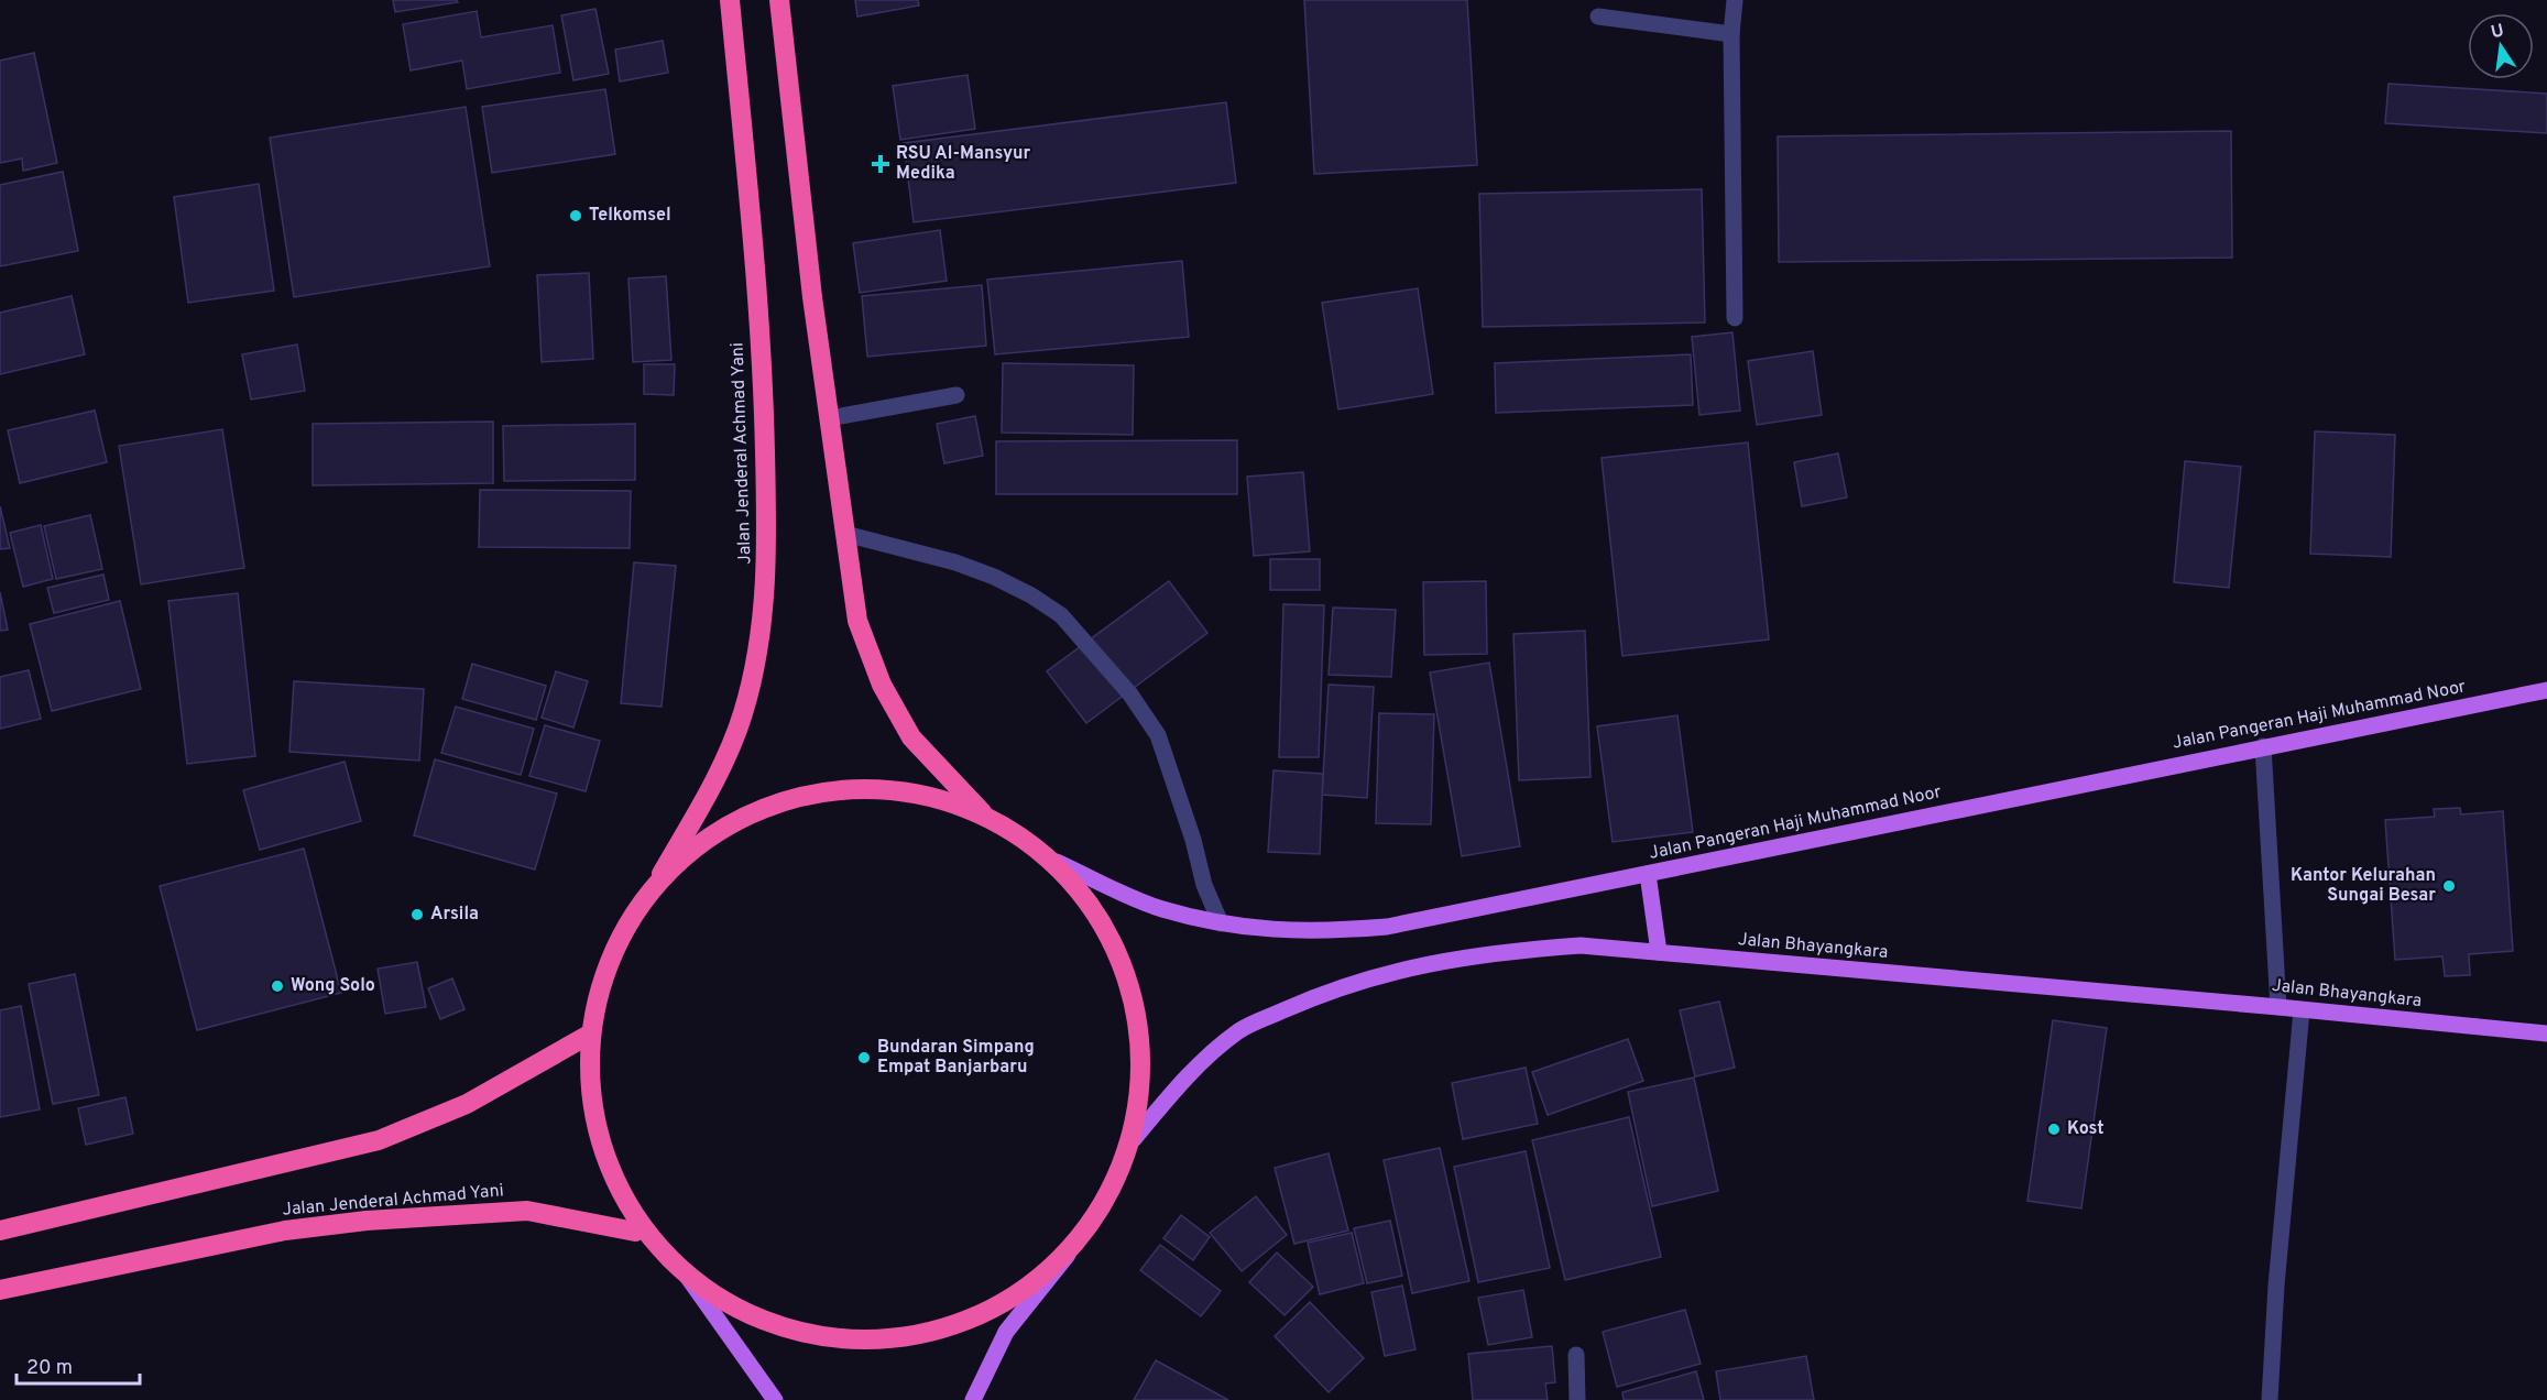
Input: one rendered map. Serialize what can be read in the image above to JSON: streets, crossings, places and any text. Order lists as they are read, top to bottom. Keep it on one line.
{"streets":{"highway":["Jalan Jenderal Achmad Yani"],"main road":["Jalan Pangeran Haji Muhammad Noor","Jalan Bhayangkara"]},"places":{"health":["RSU Al-Mansyur Medika"],"other":["Telkomsel","Kantor Kelurahan Sungai Besar","Arsila","Wong Solo","Bundaran Simpang Empat Banjarbaru","Kost"]},"scale_bar":"20 m","north":"top"}
